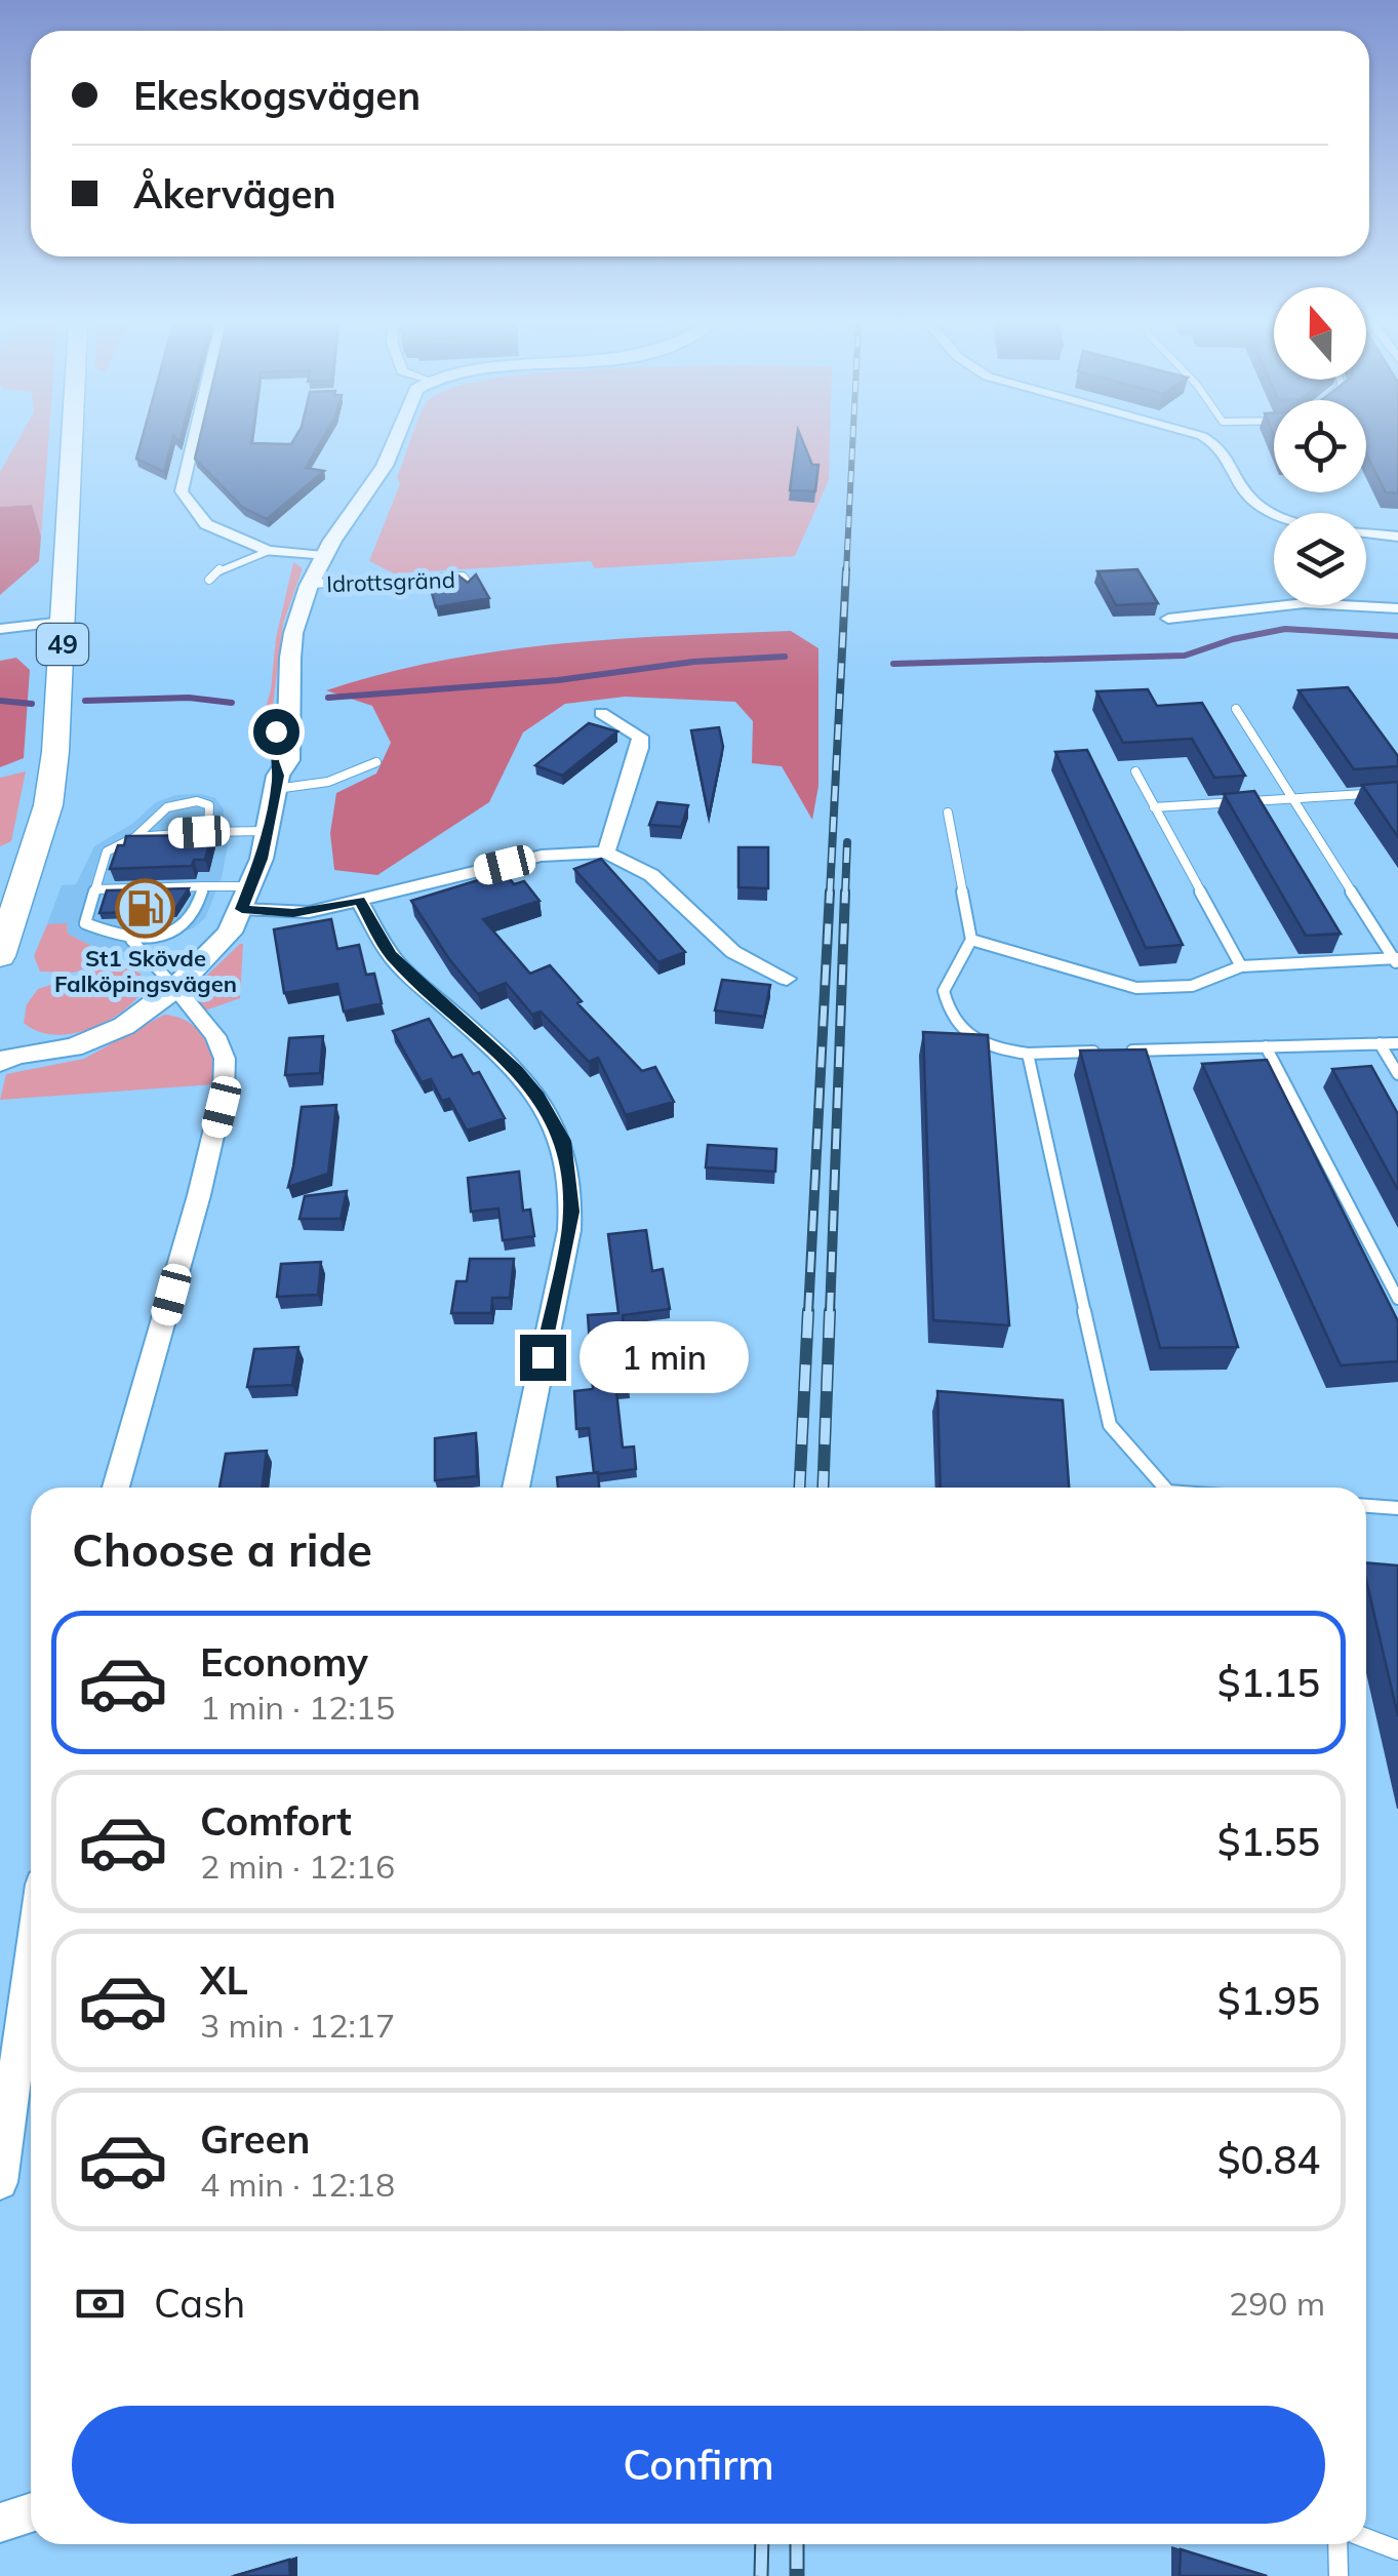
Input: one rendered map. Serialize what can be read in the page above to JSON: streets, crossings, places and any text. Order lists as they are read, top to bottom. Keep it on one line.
{"streets":{"main road":["49"],"lane":["Idrottsgränd"]},"places":{"fuel station":["St1 Skövde Falköpingsvägen"]},"north":"top","page":{"banner":["Ekeskogsvägen","Åkervägen"],"bubble":"1 min","heading":"Choose a ride","list":[{"name":"Economy","note":"1 min · 12:15","value":"$1.15"},{"name":"Comfort","note":"2 min · 12:16","value":"$1.55"},{"name":"XL","note":"3 min · 12:17","value":"$1.95"},{"name":"Green","note":"4 min · 12:18","value":"$0.84"}],"pay":["Cash","290 m"],"buttons":"Confirm"}}
